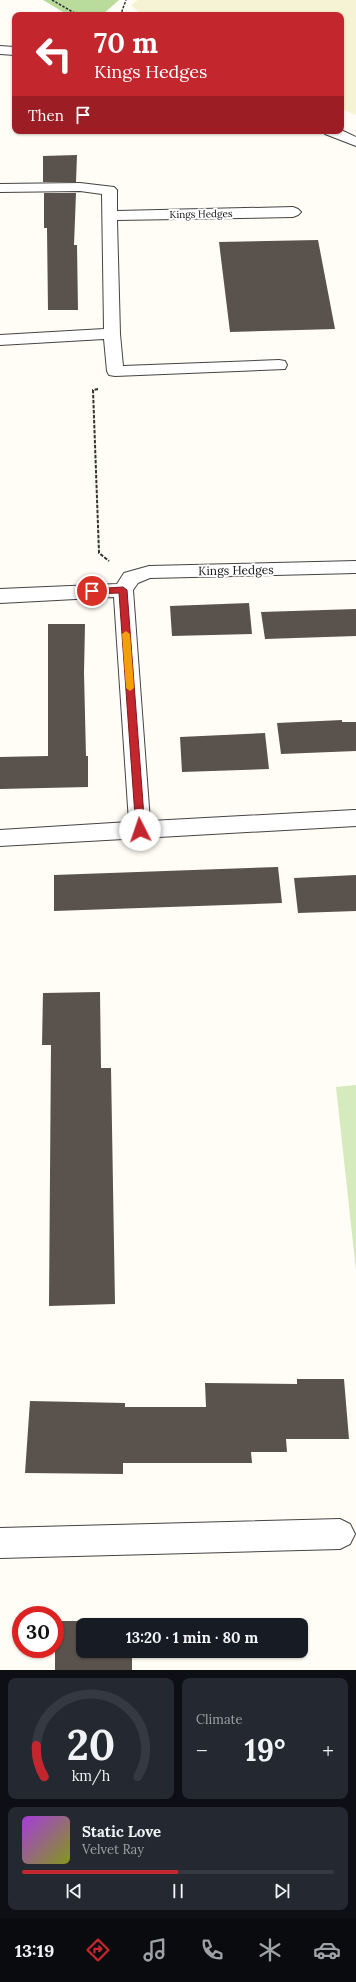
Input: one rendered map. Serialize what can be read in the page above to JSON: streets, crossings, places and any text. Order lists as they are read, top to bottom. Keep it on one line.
{"streets":{"street":["Kings Hedges"]},"page":{"turn":["70 m","Kings Hedges"],"then":"Then","limit":"30","trip":"13:20 · 1 min · 80 m","tile":"Climate","heat":["−","19°","+"],"song":["Static Love","Velvet Ray"],"tabs":"13:19","gauge":["20","km/h"]}}
